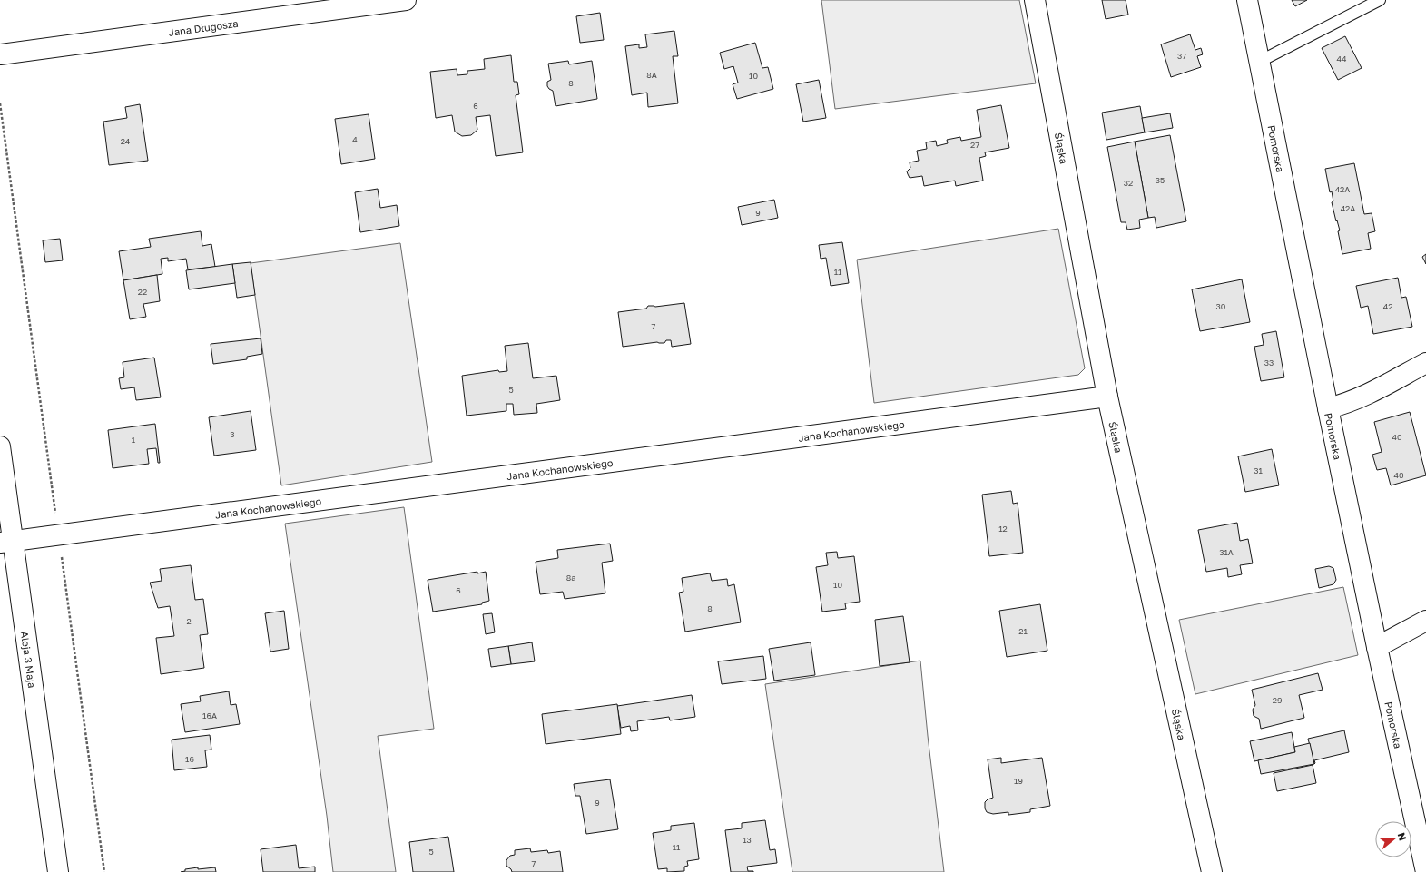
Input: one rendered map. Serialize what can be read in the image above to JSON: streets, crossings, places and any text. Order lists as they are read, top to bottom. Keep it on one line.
{"streets":{"street":["Jana Długosza","Pomorska","Śląska","Jana Kochanowskiego","Aleja 3 Maja"]},"crossings":[["Śląska","Jana Kochanowskiego"],["Jana Kochanowskiego","Aleja 3 Maja"]],"house_numbers":["37","44","8A","10","8","6","4","24","27","35","32","42A","42A","9","11","22","30","42","7","33","5","3","40","1","31","40","12","31A","8a","10","6","8","2","21","29","16A","16","19","9","13","11","5","7"],"north":"right"}
